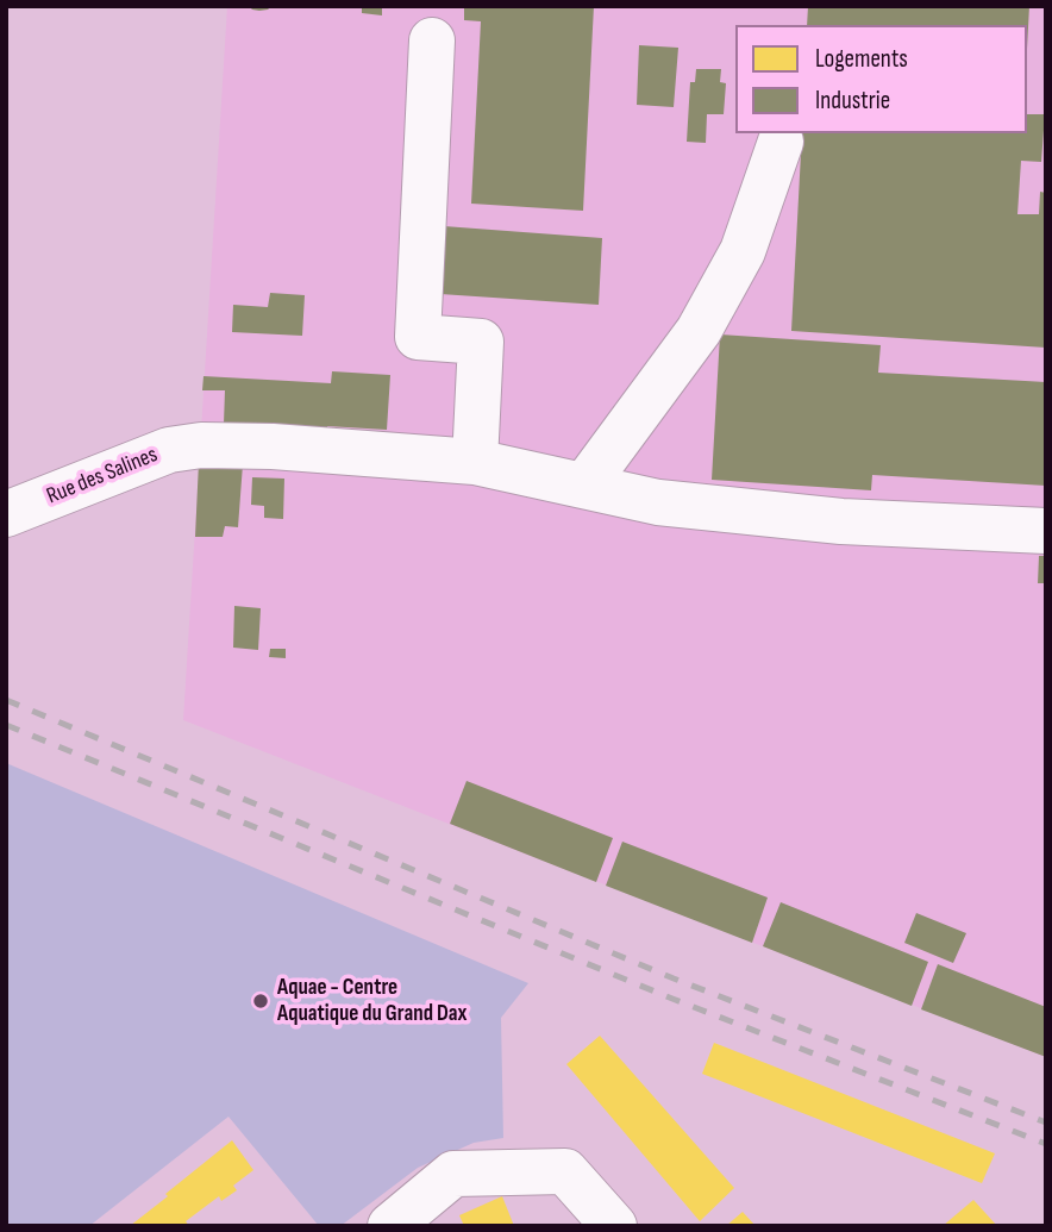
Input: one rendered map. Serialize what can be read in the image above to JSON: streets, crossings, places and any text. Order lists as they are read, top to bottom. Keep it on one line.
{"streets":{"street":["Rue des Salines"]},"places":["Aquae - Centre Aquatique du Grand Dax"],"legend":["Logements","Industrie"]}
